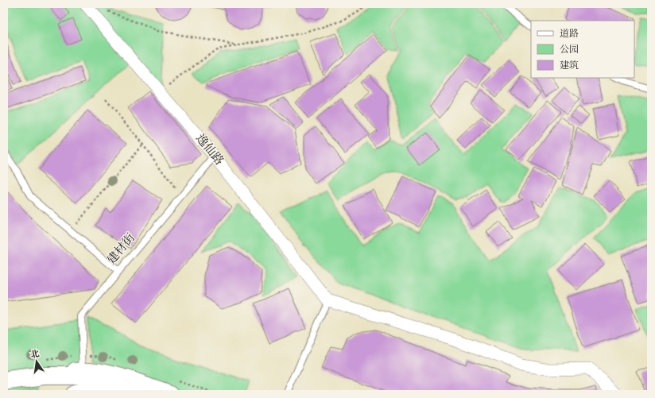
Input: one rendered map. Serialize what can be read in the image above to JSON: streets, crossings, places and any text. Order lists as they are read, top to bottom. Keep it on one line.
{"streets":{"street":["逸仙路"],"lane":["建材街"]},"crossings":[["逸仙路","建材街"]],"legend":["道路","公园","建筑"],"north":"top"}
